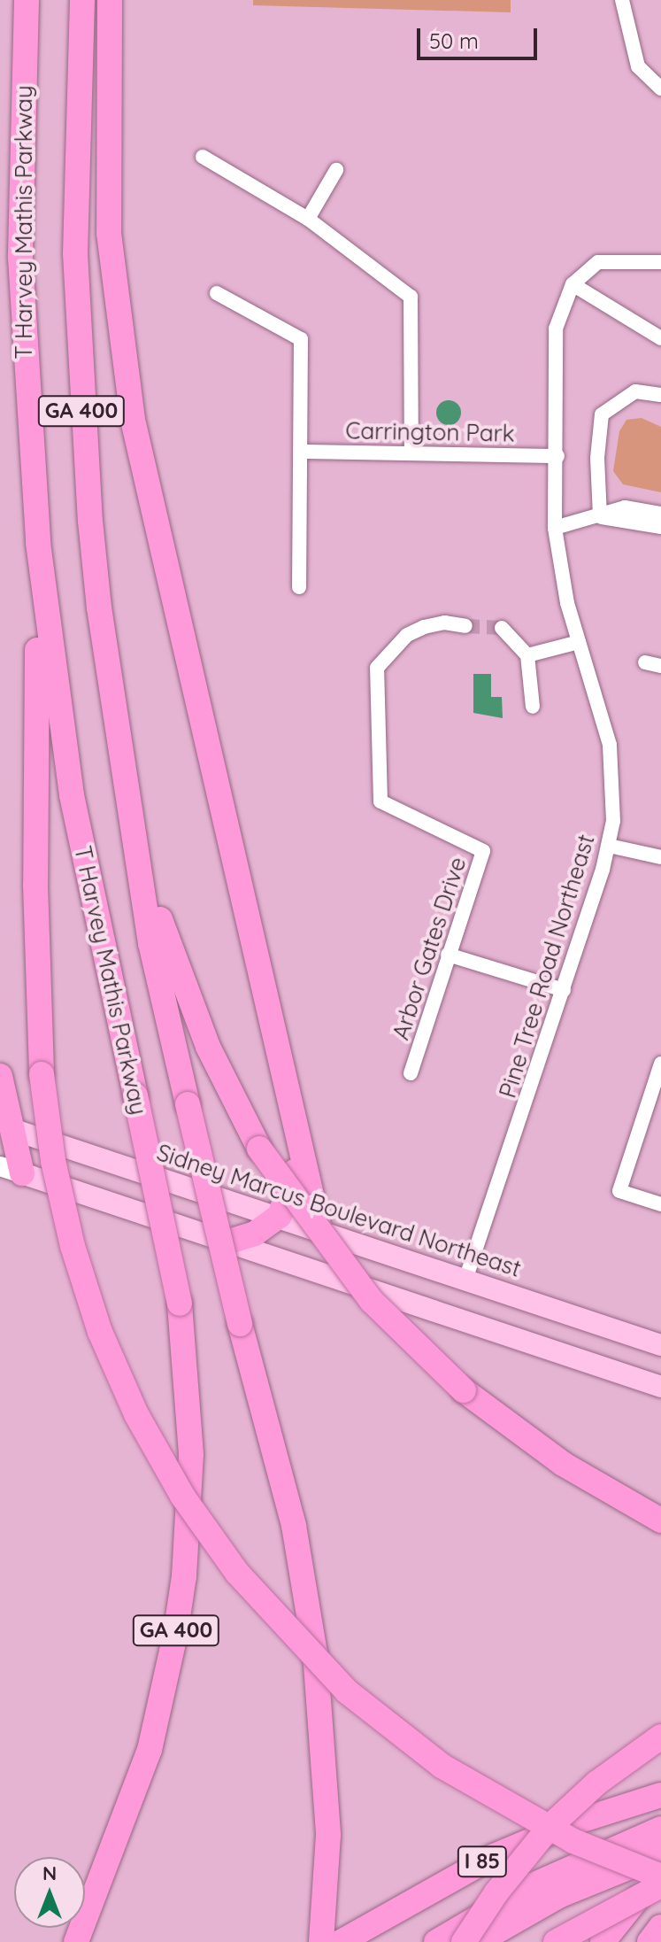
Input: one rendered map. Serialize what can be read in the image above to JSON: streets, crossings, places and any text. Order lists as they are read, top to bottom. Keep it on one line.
{"streets":{"highway":["T Harvey Mathis Parkway","GA 400","I 85"],"main road":["Sidney Marcus Boulevard Northeast"],"street":["Carrington Park","Arbor Gates Drive","Pine Tree Road Northeast"]},"crossings":[["Carrington Park","Pine Tree Road Northeast"],["Pine Tree Road Northeast","Sidney Marcus Boulevard Northeast"]],"scale_bar":"50 m","north":"top"}
